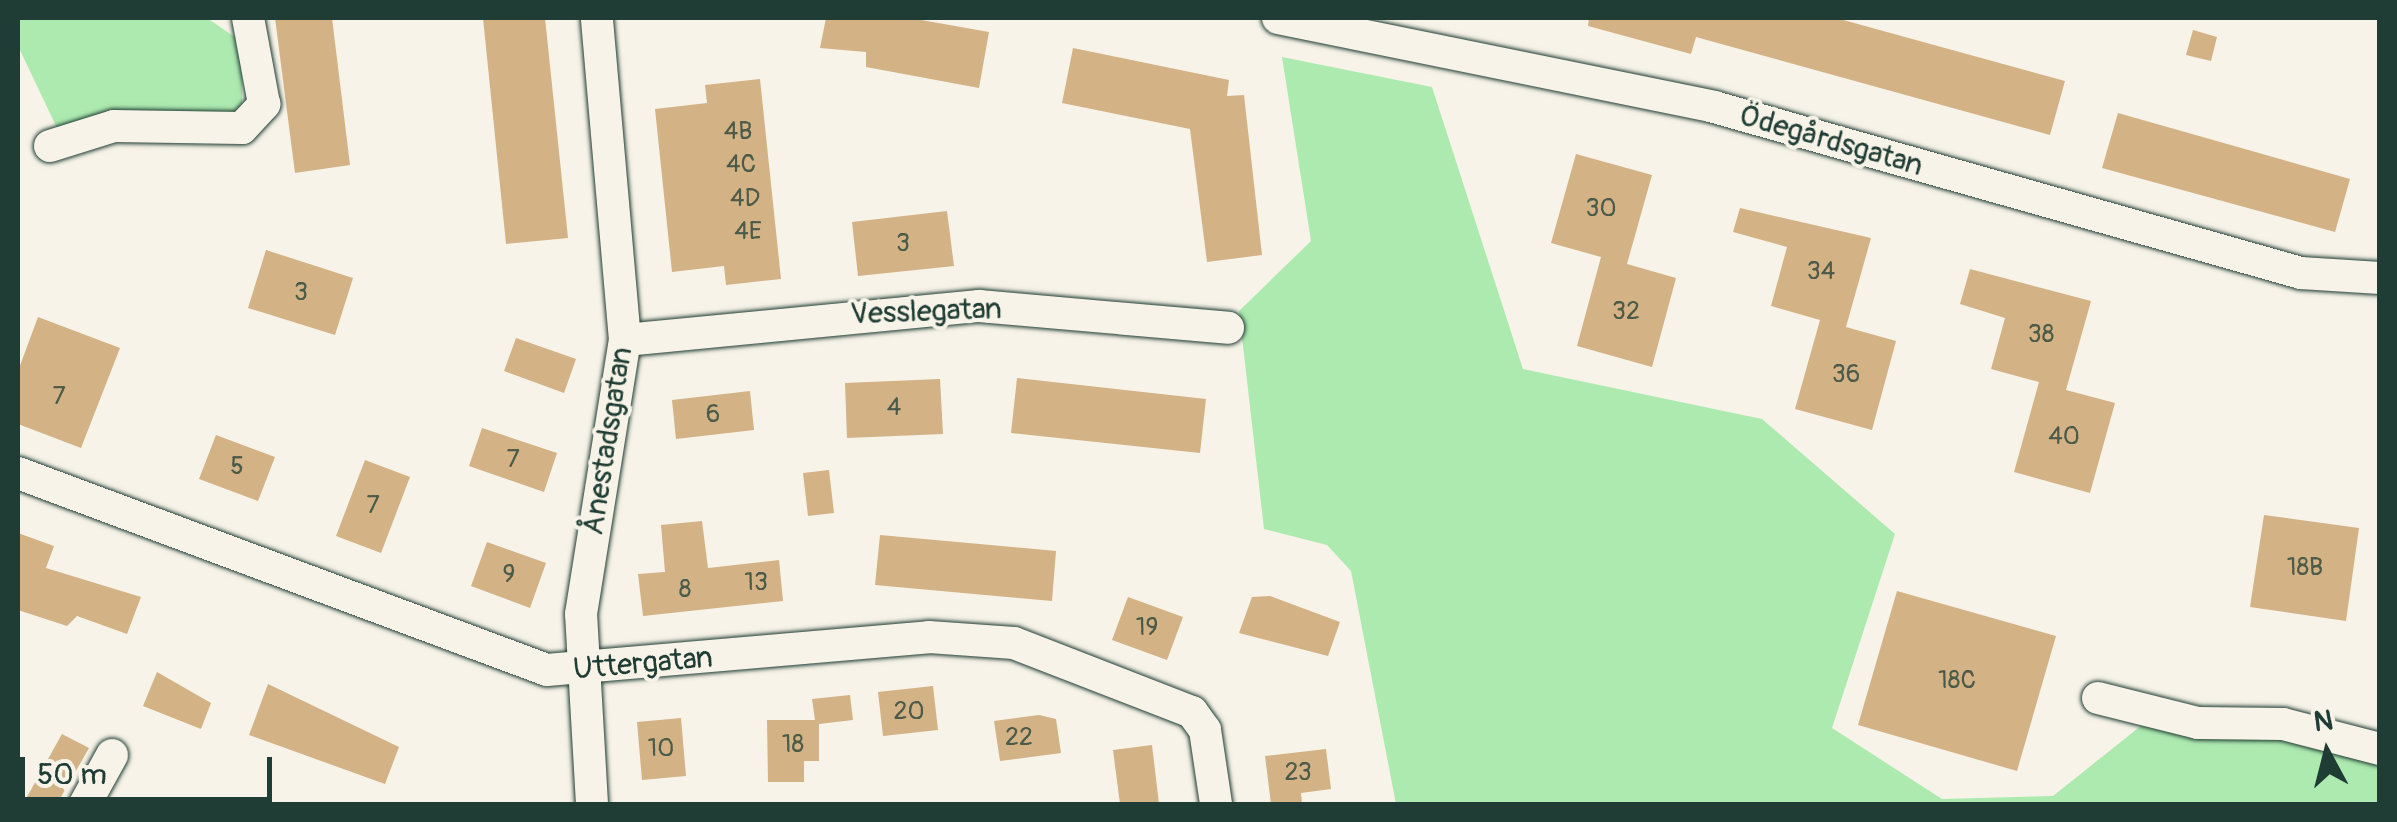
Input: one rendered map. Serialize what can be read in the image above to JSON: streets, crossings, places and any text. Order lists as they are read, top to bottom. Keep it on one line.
{"streets":{"street":["Ödegårdsgatan","Vesslegatan","Ånestadsgatan","Uttergatan"]},"crossings":[["Vesslegatan","Ånestadsgatan"],["Ånestadsgatan","Uttergatan"]],"house_numbers":["4B","4C","4D","30","4E","3","34","3","32","38","36","7","4","6","40","7","5","7","18B","9","13","8","19","18C","20","22","18","10","23"],"scale_bar":"50 m","north":"top"}
